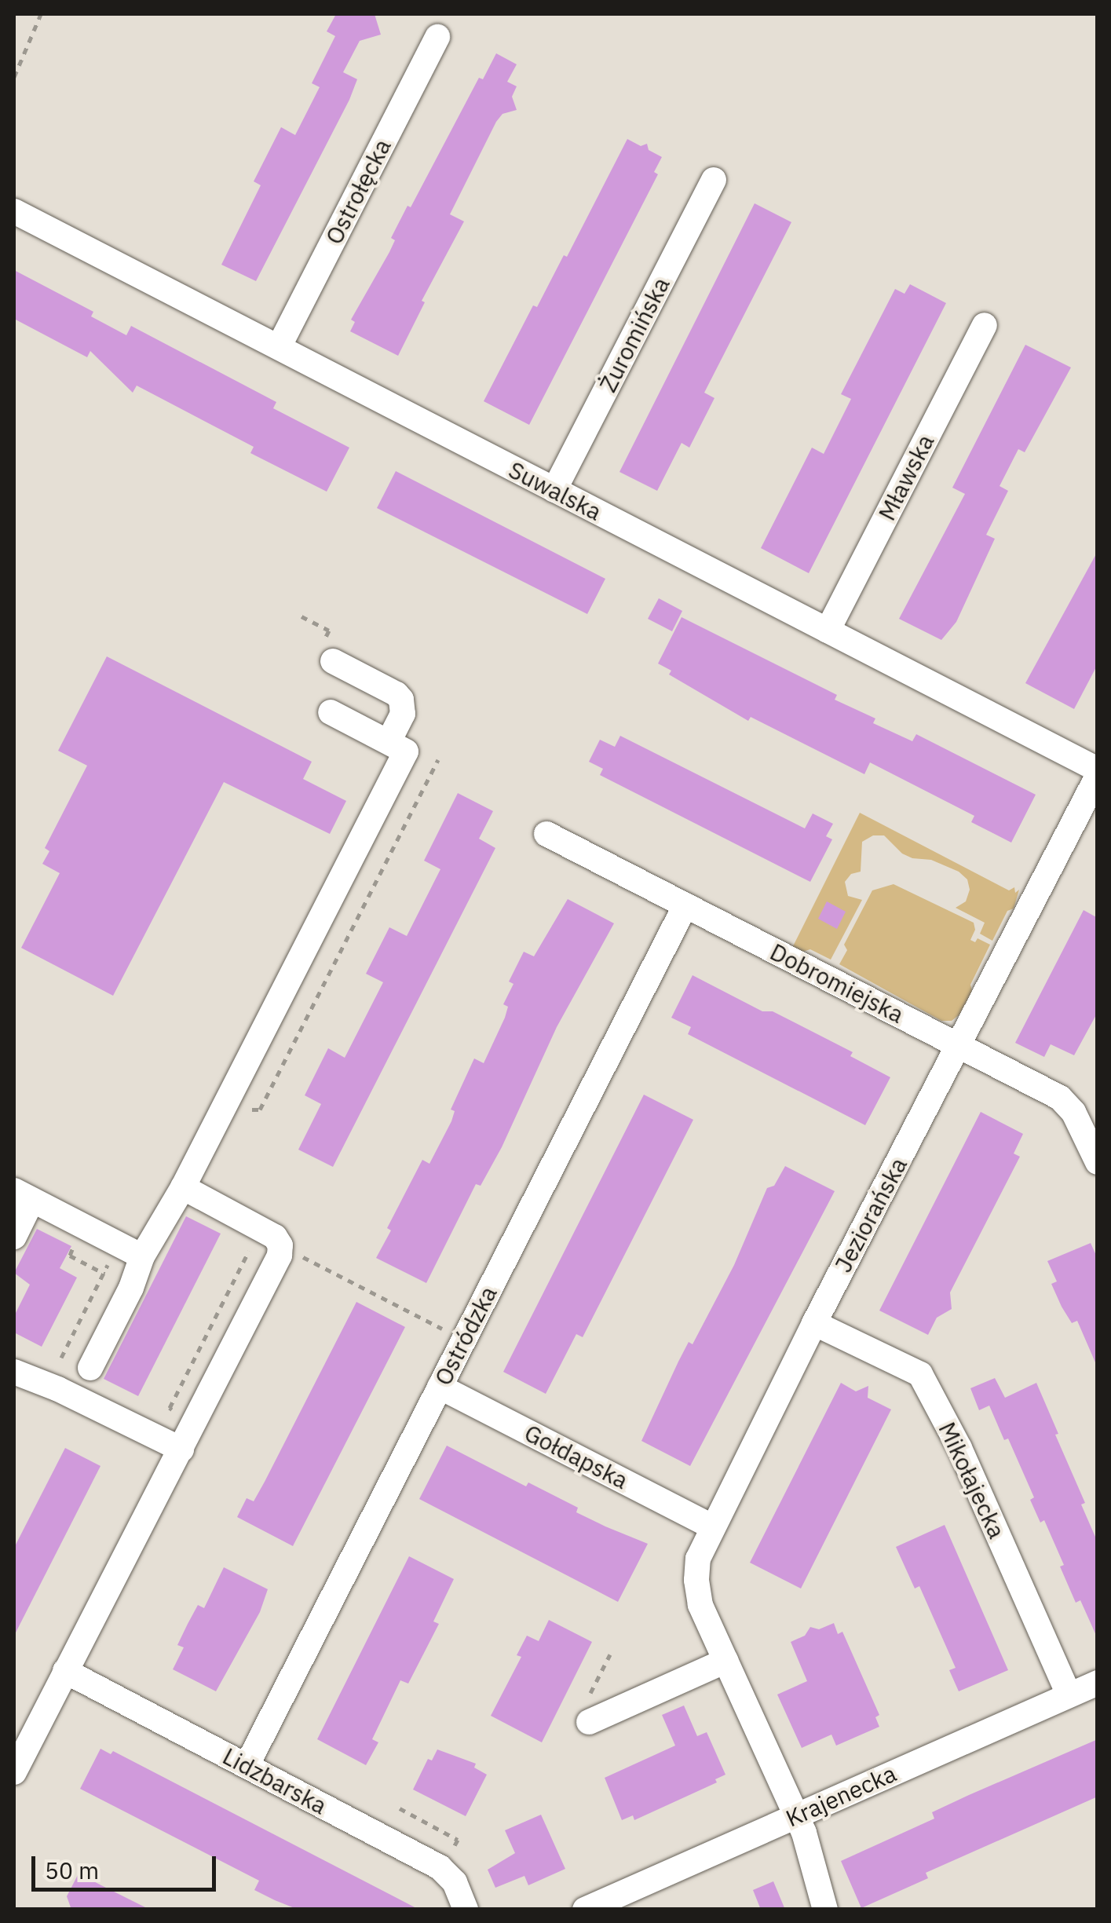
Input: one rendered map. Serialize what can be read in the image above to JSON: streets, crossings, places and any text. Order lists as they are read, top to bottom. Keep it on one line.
{"streets":{"street":["Ostrołęcka","Żuromińska","Mławska","Suwalska","Dobromiejska","Jeziorańska","Ostródzka","Gołdapska","Mikołajecka","Lidzbarska","Krajenecka"]},"crossings":[["Ostrołęcka","Suwalska"],["Żuromińska","Suwalska"],["Mławska","Suwalska"],["Dobromiejska","Jeziorańska"],["Dobromiejska","Ostródzka"],["Jeziorańska","Gołdapska"],["Jeziorańska","Mikołajecka"],["Jeziorańska","Krajenecka"],["Ostródzka","Gołdapska"],["Ostródzka","Lidzbarska"],["Mikołajecka","Krajenecka"]],"scale_bar":"50 m"}
